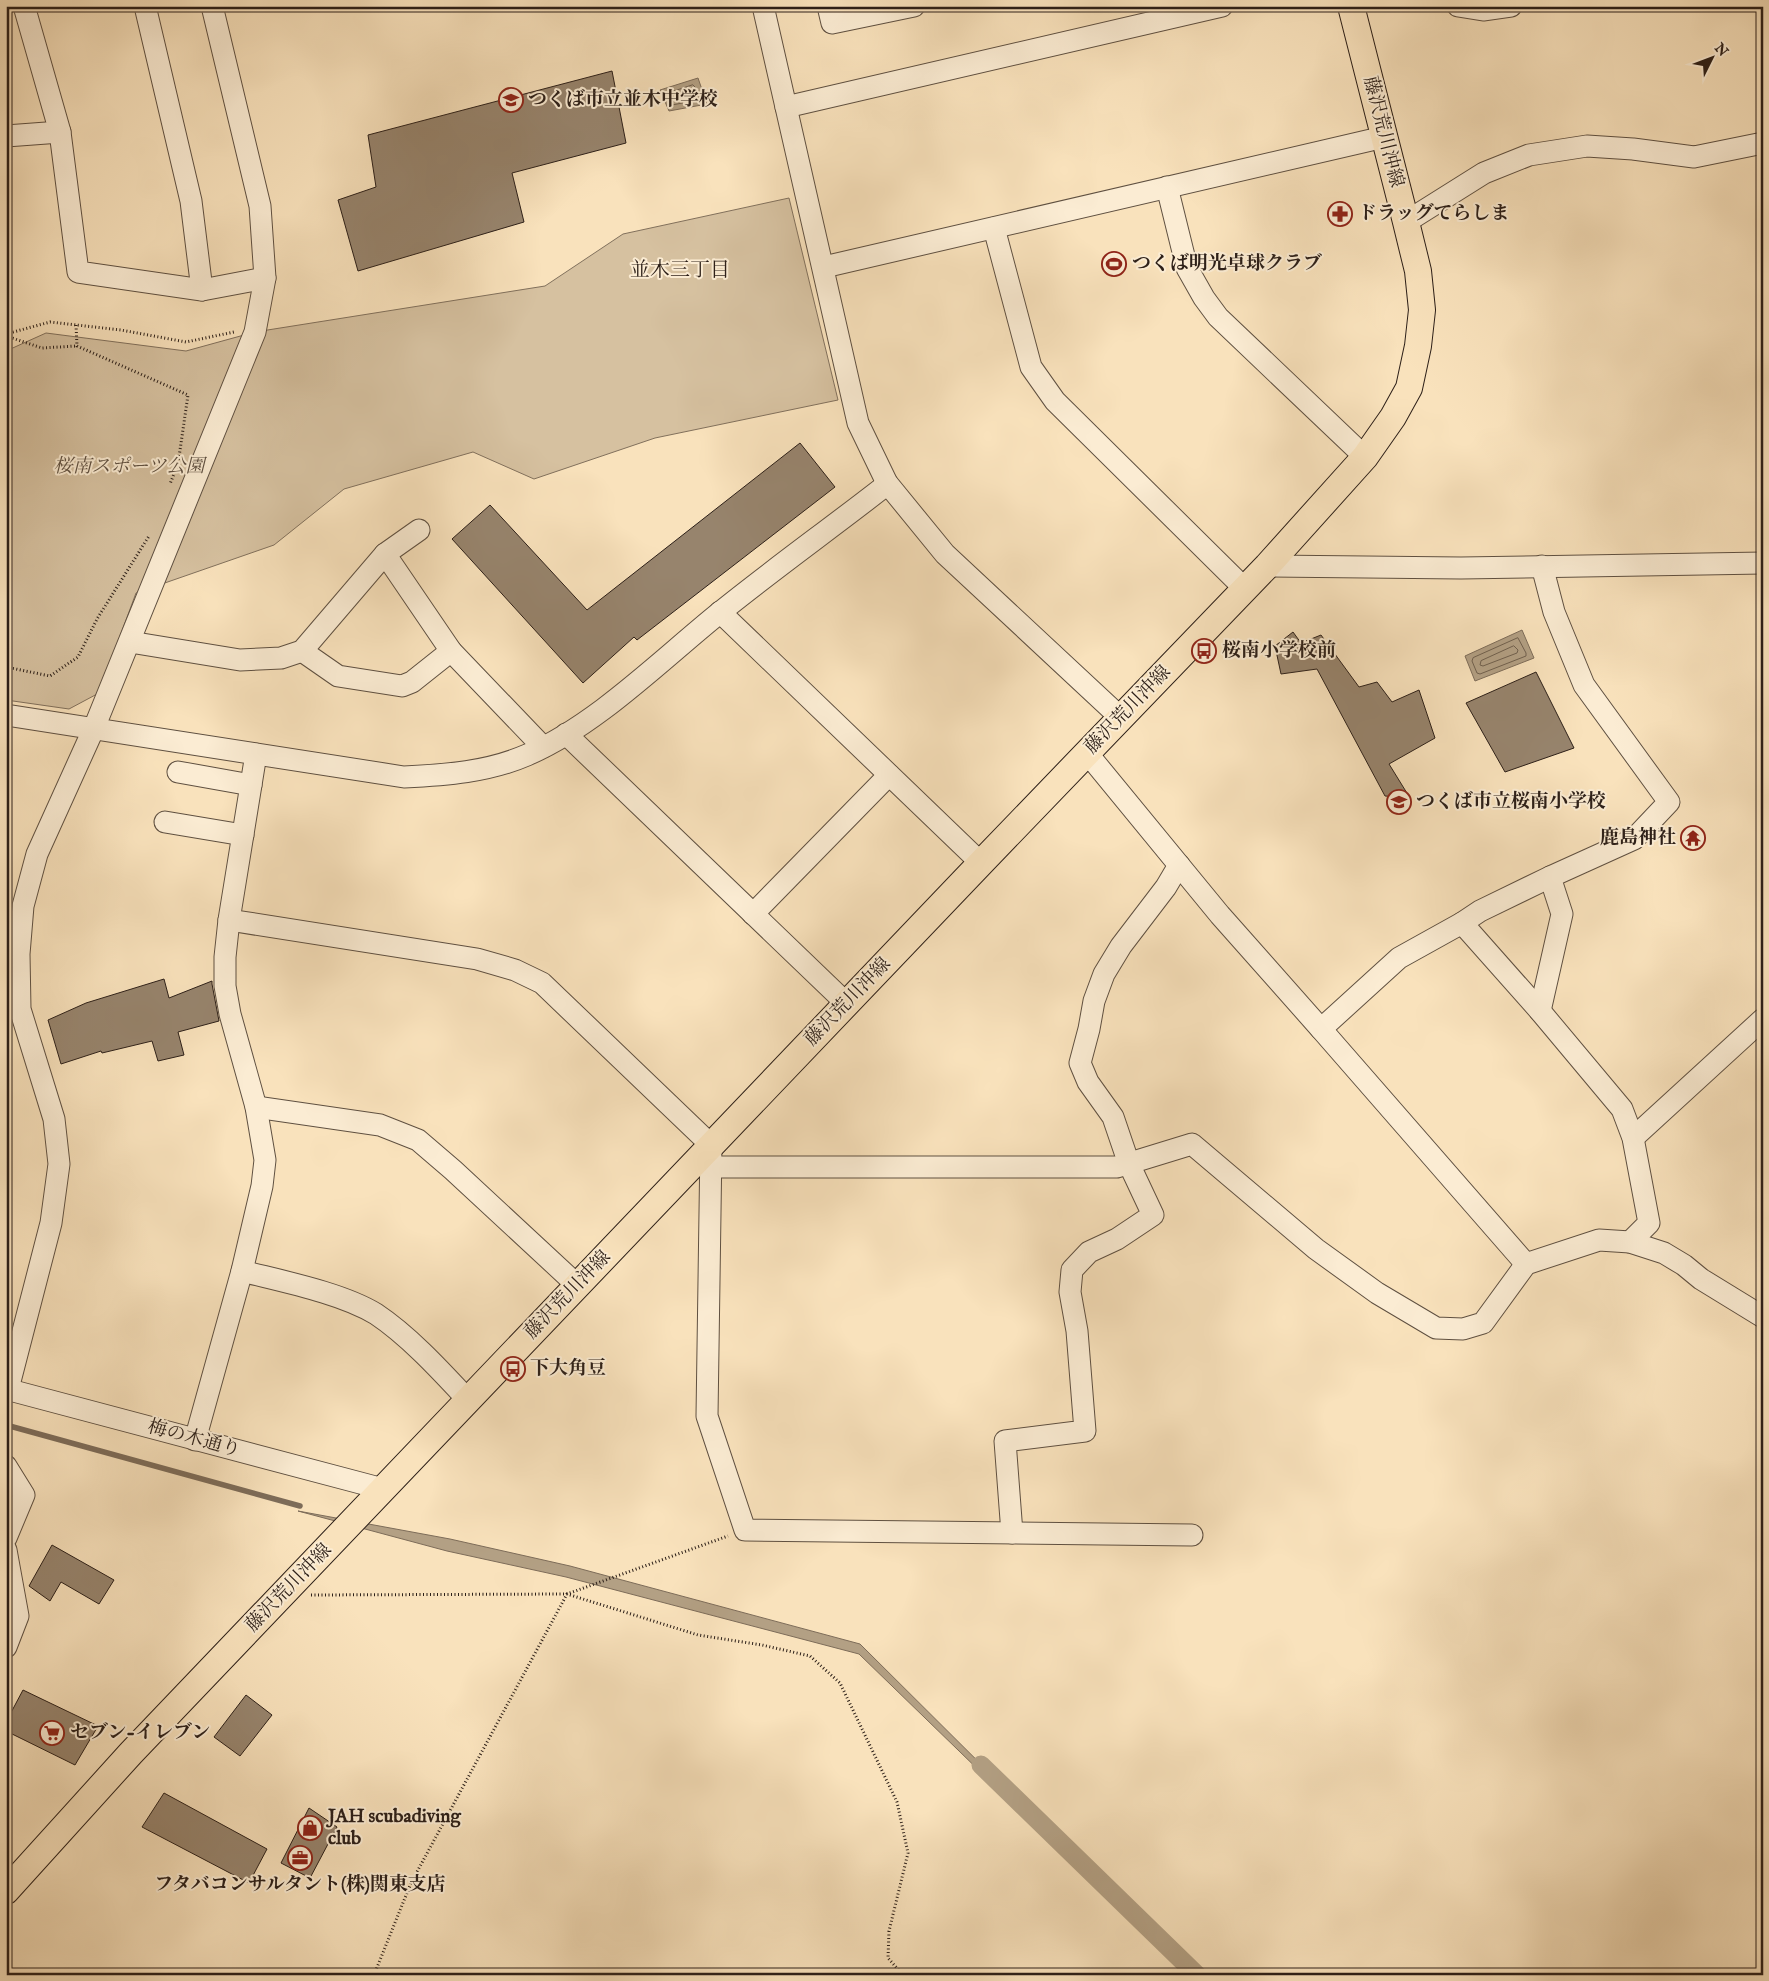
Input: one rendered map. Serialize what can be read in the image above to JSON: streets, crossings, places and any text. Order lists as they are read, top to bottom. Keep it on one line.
{"streets":{"main road":["藤沢荒川沖線"],"street":["梅の木通り"]},"crossings":[["藤沢荒川沖線","梅の木通り"]],"districts":["並木三丁目"],"parks":["桜南スポーツ公園"],"places":{"school or university":["つくば市立並木中学校","つくば市立桜南小学校"],"pharmacy":["ドラッグてらしま"],"sports":["つくば明光卓球クラブ"],"bus stop":["桜南小学校前","下大角豆"],"temple":["鹿島神社"],"supermarket":["セブン-イレブン"],"shop":["JAH scubadiving club"],"office":["フタバコンサルタント(株)関東支店"]},"north":"top right"}
